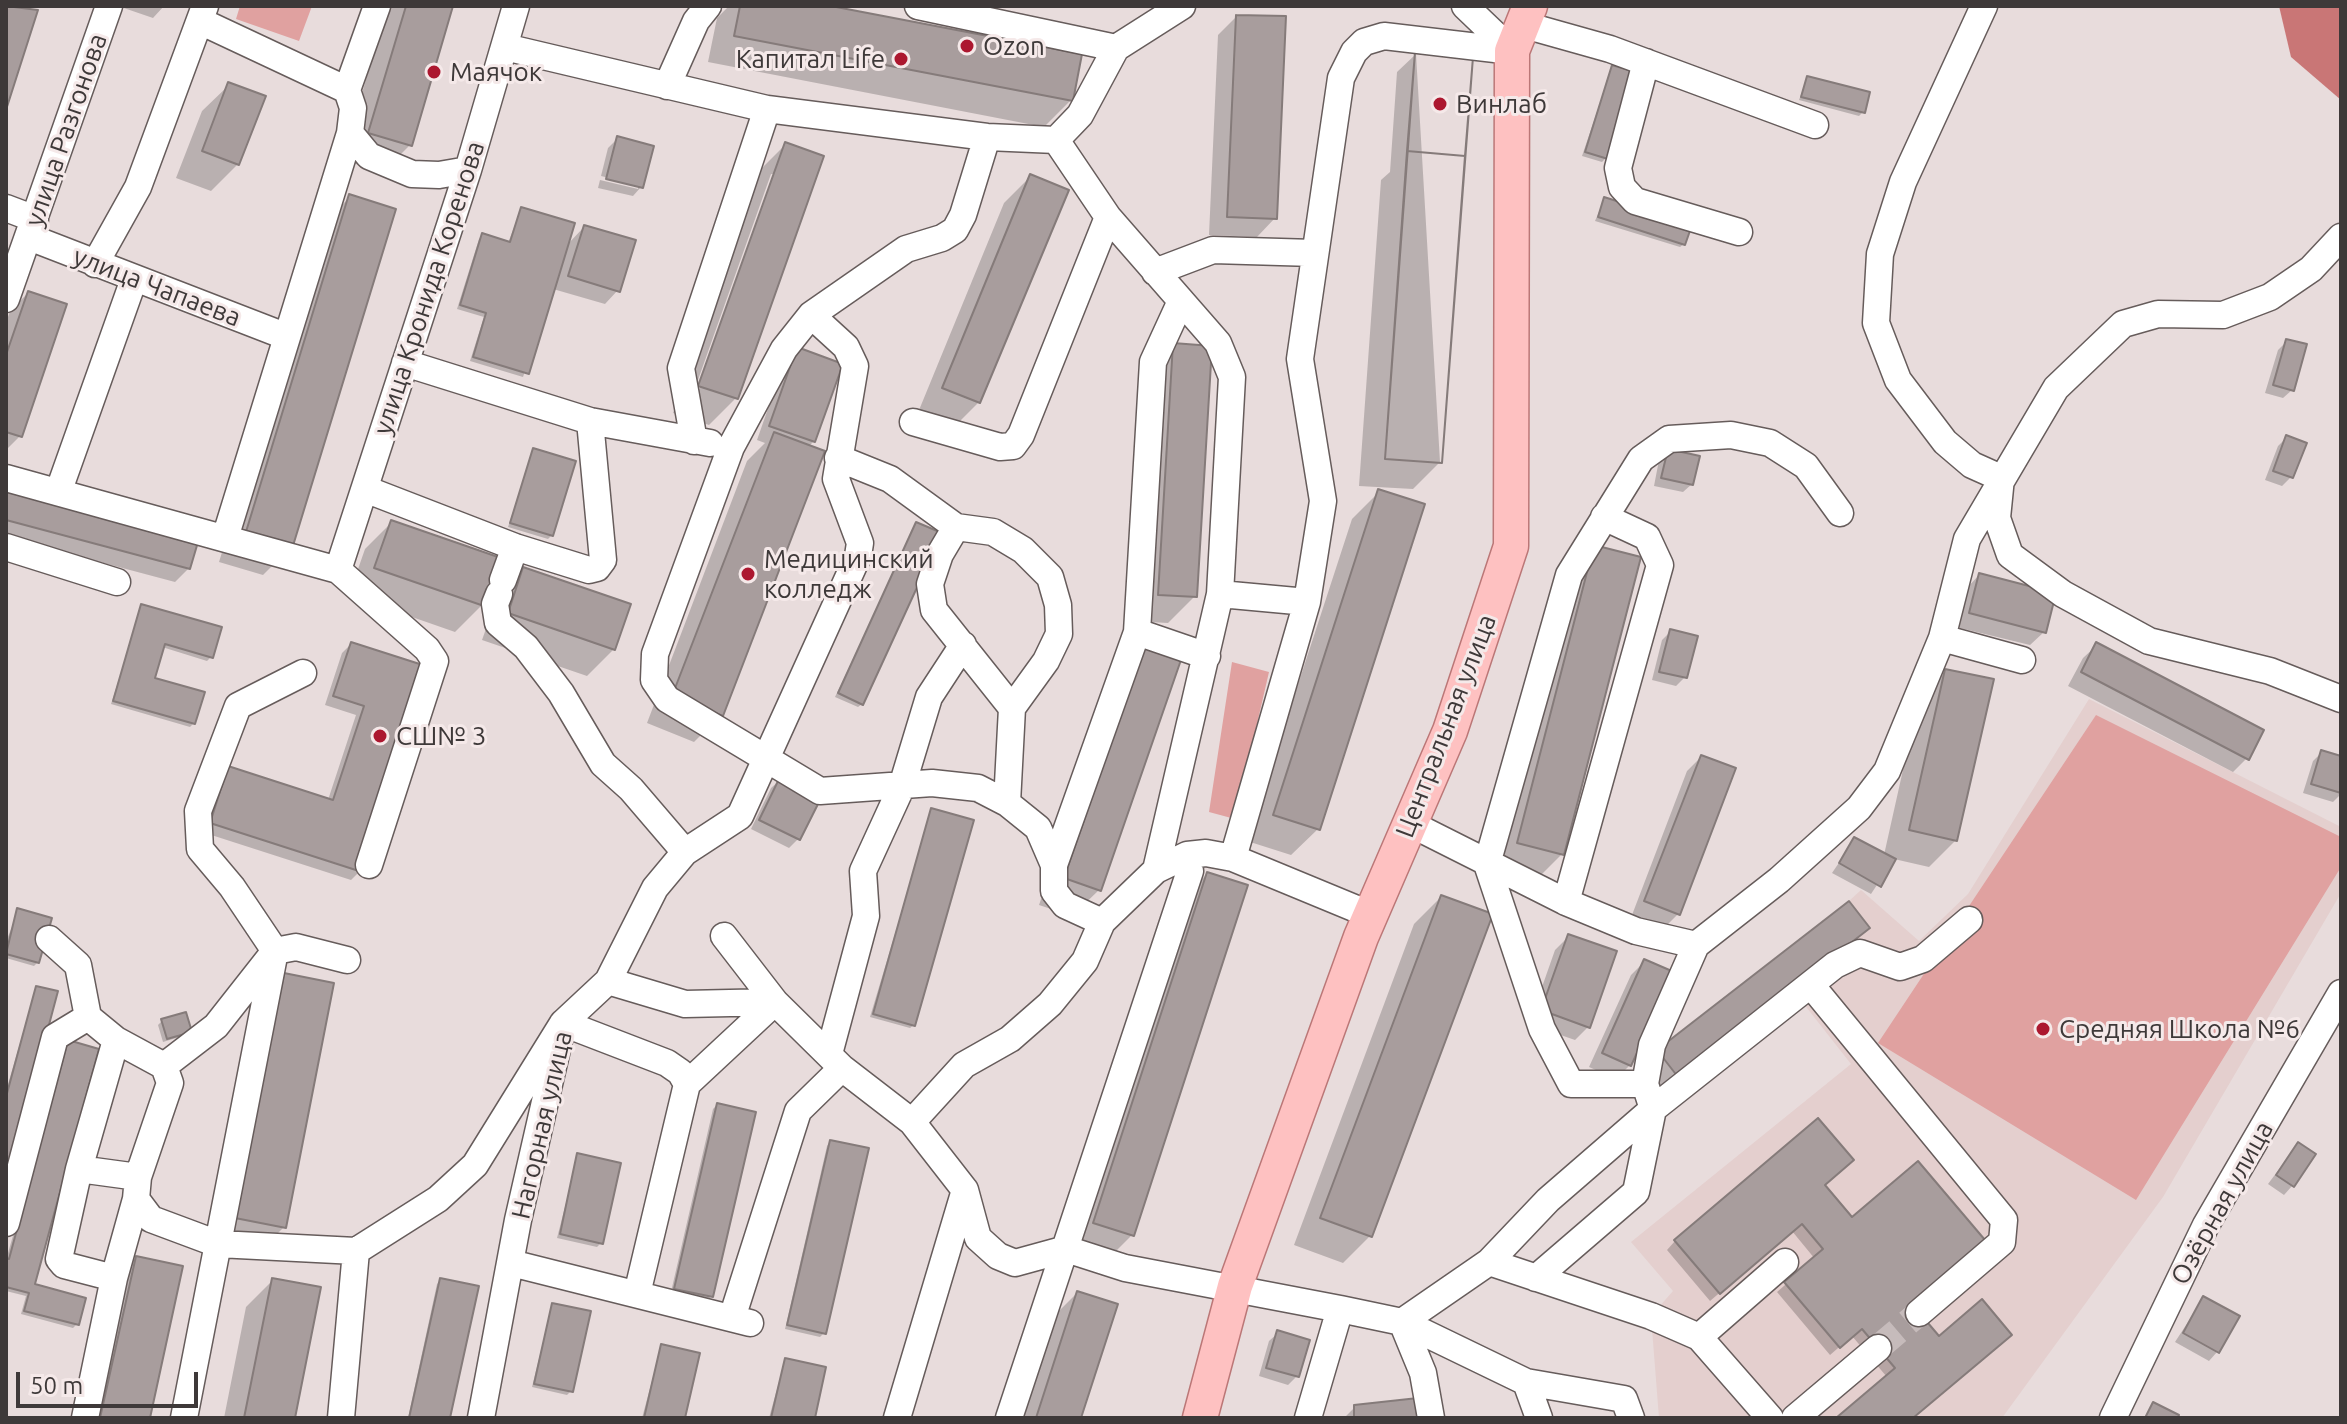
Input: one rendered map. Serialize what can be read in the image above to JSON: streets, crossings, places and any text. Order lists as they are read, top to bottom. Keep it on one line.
{"streets":{"main road":["Центральная улица"],"street":["улица Разгонова","улица Чапаева","улица Кронида Коренова","Нагорная улица","Озёрная улица"]},"crossings":[["улица Разгонова","улица Чапаева"]],"places":["Ozon","Капитал Life","Маячок","Винлаб","Медицинский колледж","СШ№ 3","Средняя Школа №6"],"scale_bar":"50 m"}
